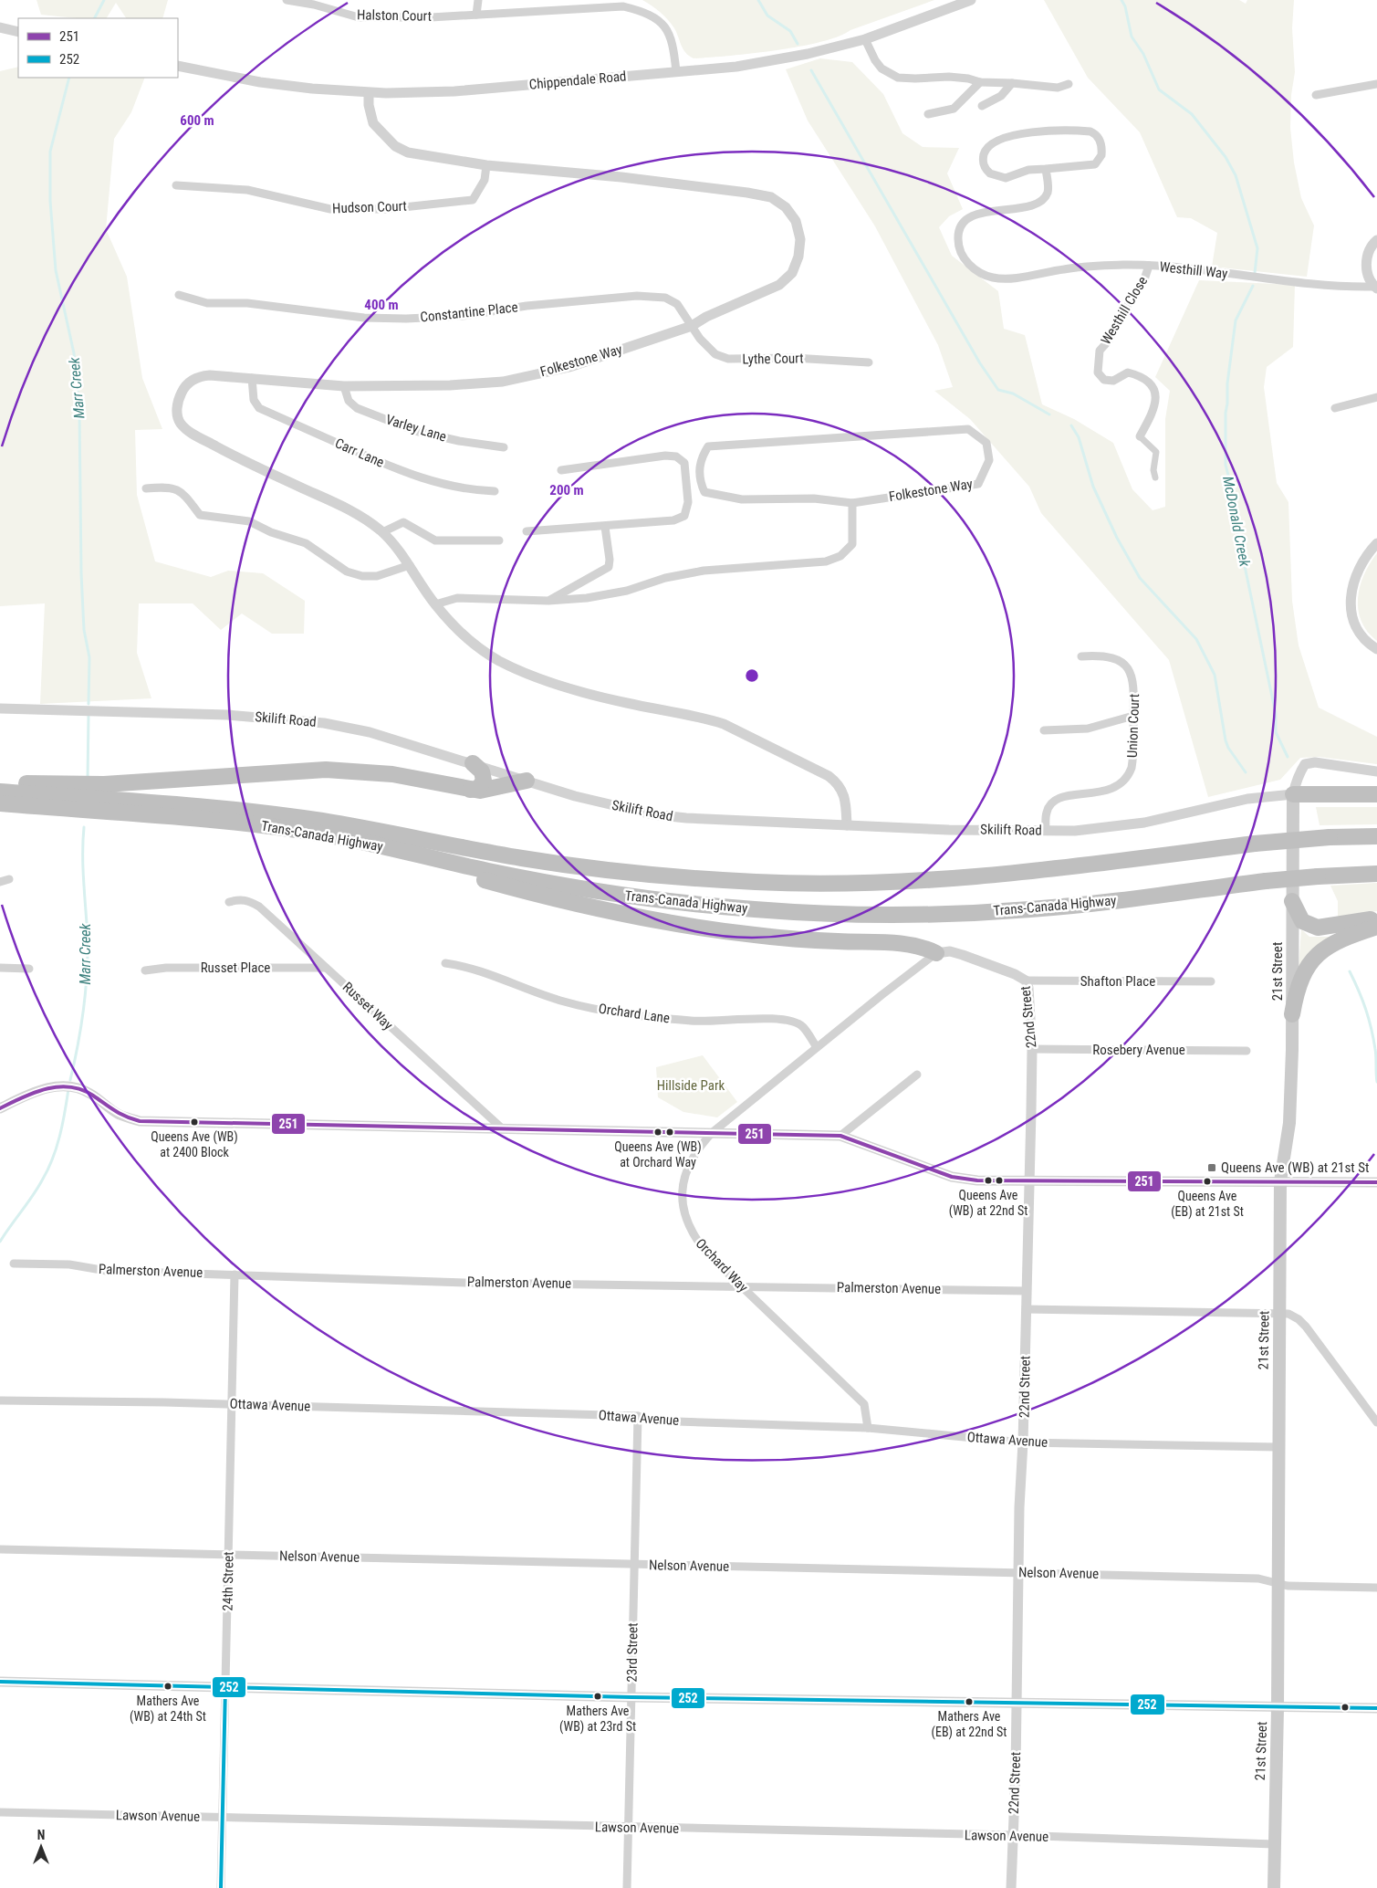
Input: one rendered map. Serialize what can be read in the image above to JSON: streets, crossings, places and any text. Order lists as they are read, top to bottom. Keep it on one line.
{"streets":{"highway":["Trans-Canada Highway"],"main road":["21st Street"],"street":["Halston Court","Chippendale Road","Hudson Court","Westhill Way","Westhill Close","Constantine Place","Lythe Court","Folkestone Way","Varley Lane","Carr Lane","Skilift Road","Union Court","Russet Place","Shafton Place","Russet Way","Orchard Lane","22nd Street","Rosebery Avenue","Orchard Way","Palmerston Avenue","Ottawa Avenue","Nelson Avenue","24th Street","23rd Street","Lawson Avenue"]},"crossings":[["Halston Court","Chippendale Road"],["Chippendale Road","Folkestone Way"],["Hudson Court","Folkestone Way"],["Westhill Way","Westhill Close"],["Constantine Place","Lythe Court"],["Constantine Place","Folkestone Way"],["Lythe Court","Folkestone Way"],["Folkestone Way","Varley Lane"],["Folkestone Way","Carr Lane"],["Folkestone Way","Skilift Road"],["Skilift Road","Union Court"],["Skilift Road","21st Street"],["Russet Place","Russet Way"],["21st Street","Ottawa Avenue"],["21st Street","Nelson Avenue"],["21st Street","Lawson Avenue"],["Shafton Place","22nd Street"],["Orchard Lane","Orchard Way"],["22nd Street","Rosebery Avenue"],["22nd Street","Orchard Way"],["22nd Street","Palmerston Avenue"],["22nd Street","Ottawa Avenue"],["22nd Street","Nelson Avenue"],["22nd Street","Lawson Avenue"],["Orchard Way","Palmerston Avenue"],["Orchard Way","Ottawa Avenue"],["Palmerston Avenue","24th Street"],["Ottawa Avenue","24th Street"],["Ottawa Avenue","23rd Street"],["Nelson Avenue","24th Street"],["Nelson Avenue","23rd Street"],["24th Street","Lawson Avenue"],["23rd Street","Lawson Avenue"]],"water":["Marr Creek","McDonald Creek"],"parks":["Hillside Park"],"places":{"other":["Queens Ave (WB) at 2400 Block","Queens Ave (WB) at Orchard Way","Queens Ave (WB) at 22nd St","Queens Ave (EB) at 21st St","Mathers Ave (WB) at 24th St","Mathers Ave (WB) at 23rd St","Mathers Ave (EB) at 22nd St"],"transit":["Queens Ave (WB) at 21st St"]},"lines":["transit line 251","transit line 252"],"legend":["251","252"],"north":"top","rings":["600 m","400 m","200 m"]}
